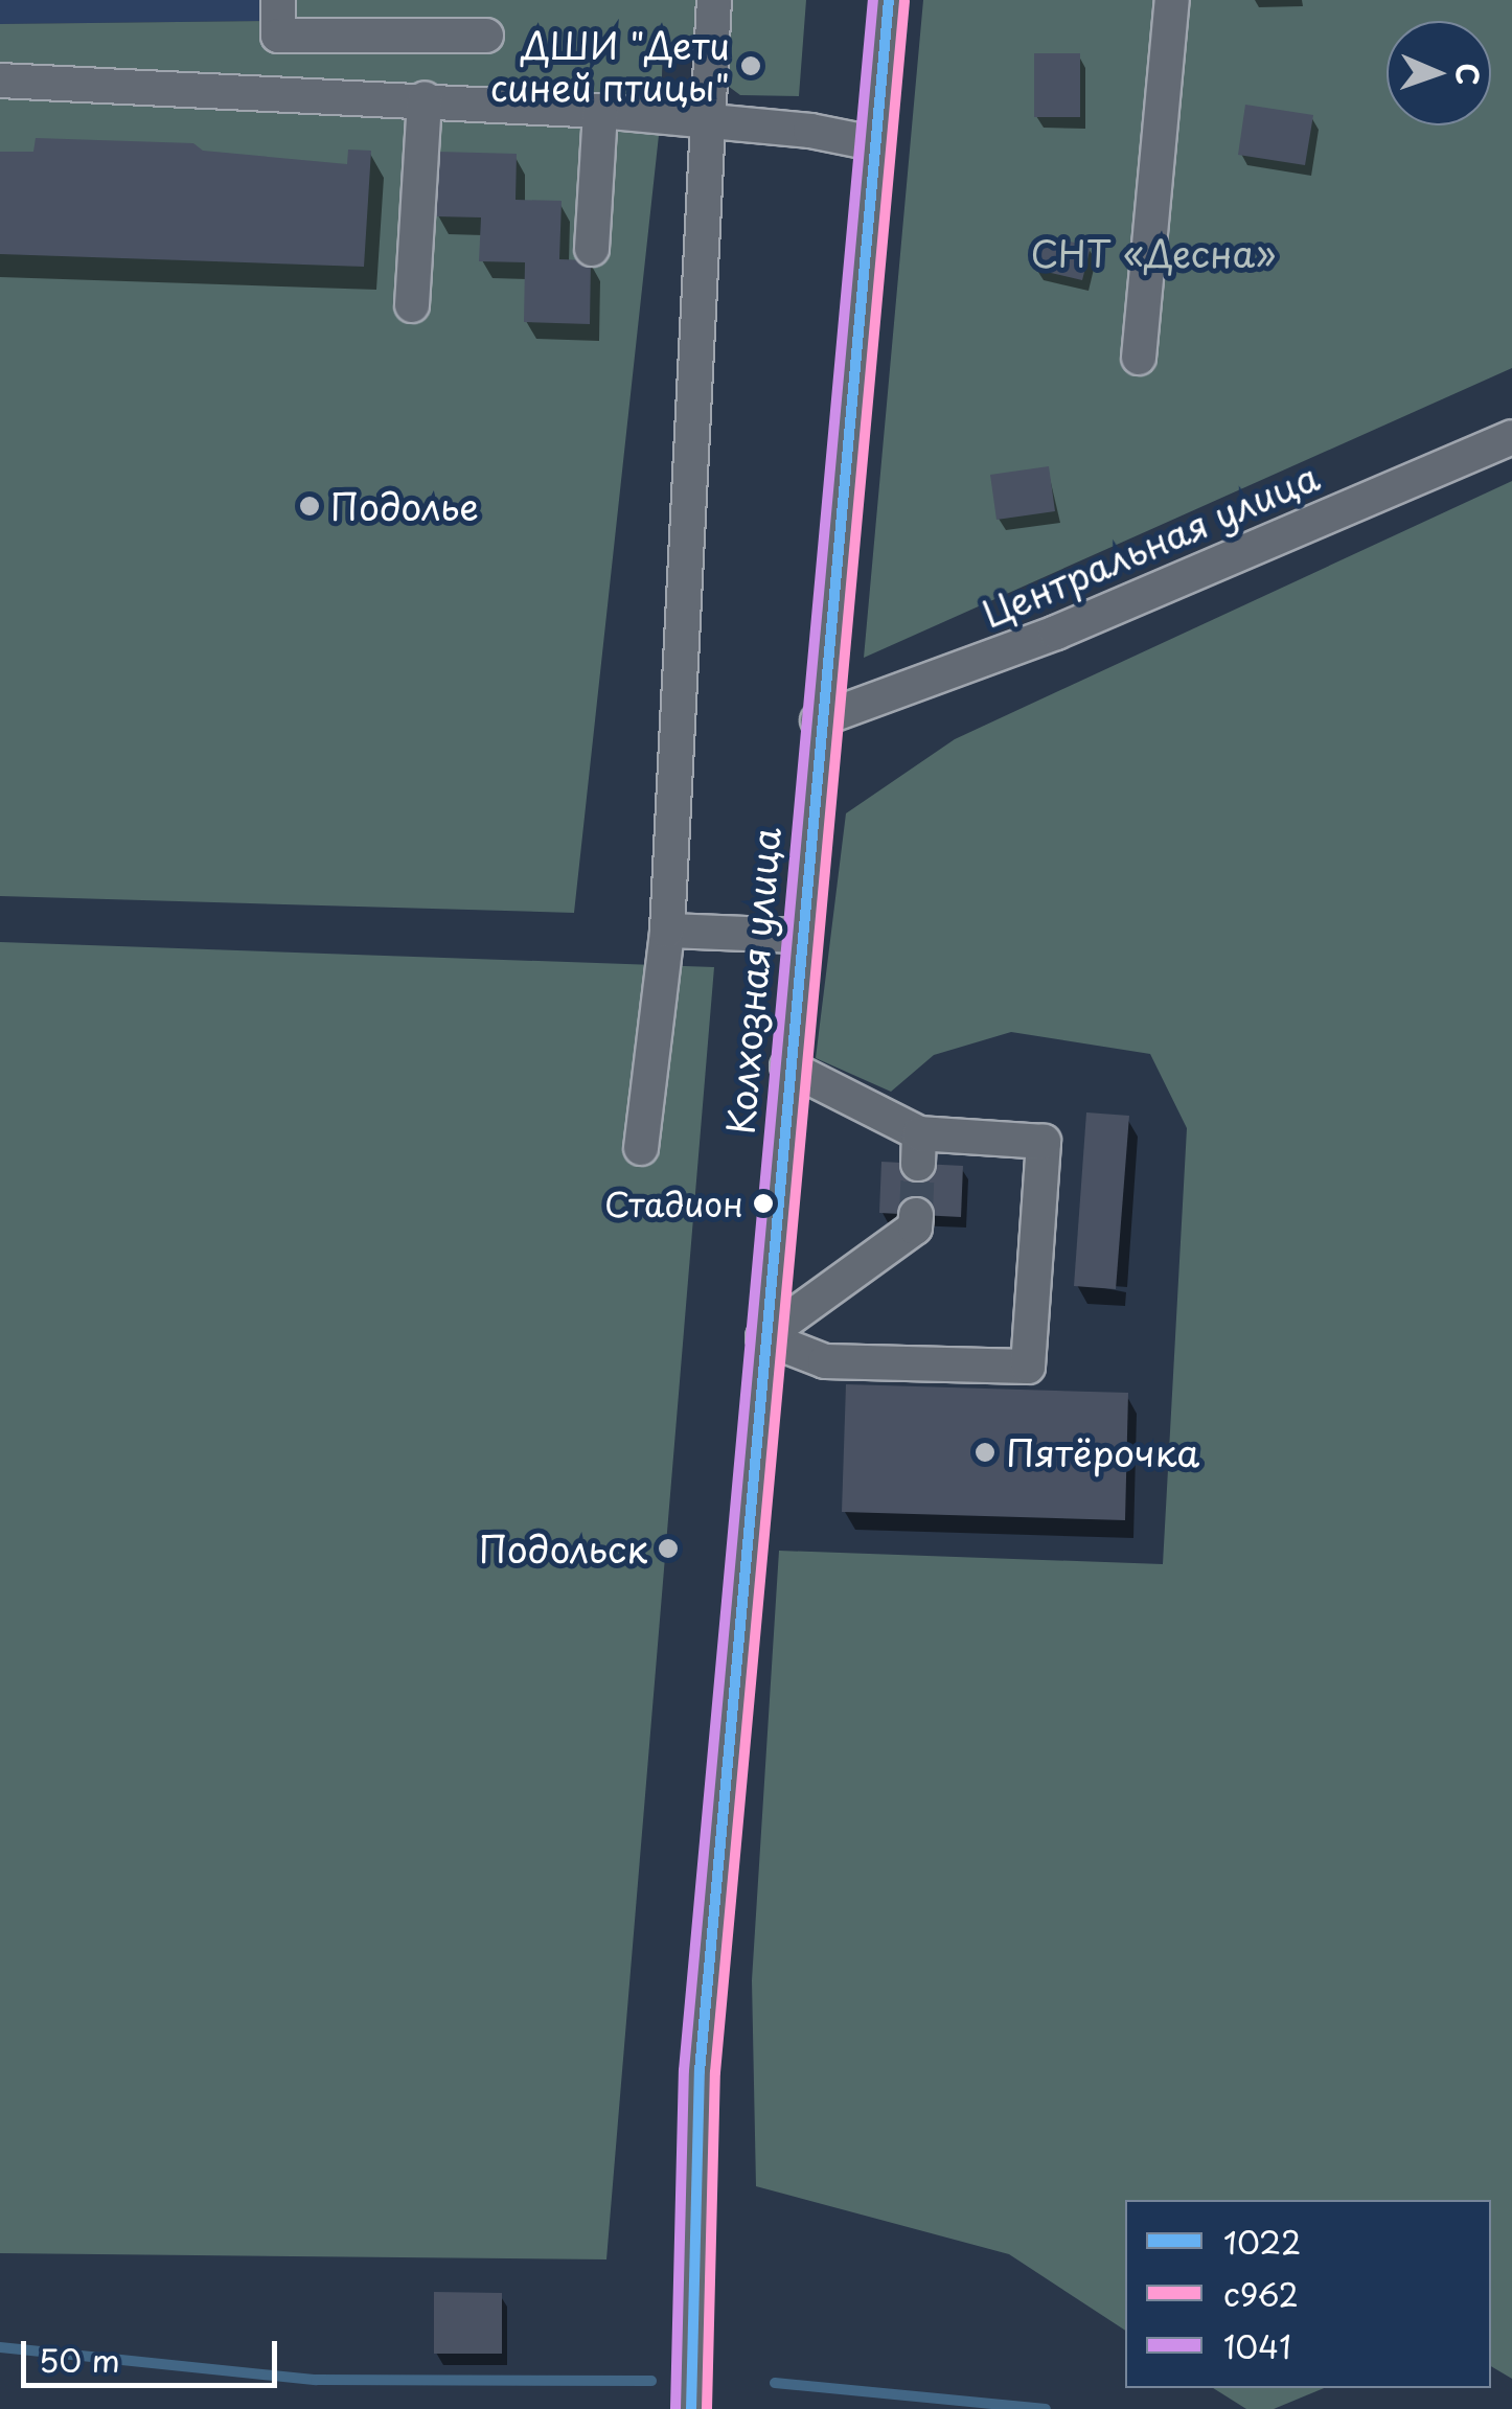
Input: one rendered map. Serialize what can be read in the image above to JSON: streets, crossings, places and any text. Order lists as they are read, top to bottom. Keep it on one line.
{"streets":{"street":["Центральная улица","Колхозная улица"]},"crossings":[["Центральная улица","Колхозная улица"]],"parks":["СНТ «Десна»"],"places":["ДШИ \"Дети синей птицы\"","Подолье","Стадион","Пятёрочка","Подольск"],"lines":["transit line 1022","transit line 1041","transit line с962"],"legend":["1022","с962","1041"],"scale_bar":"50 m","north":"right"}
